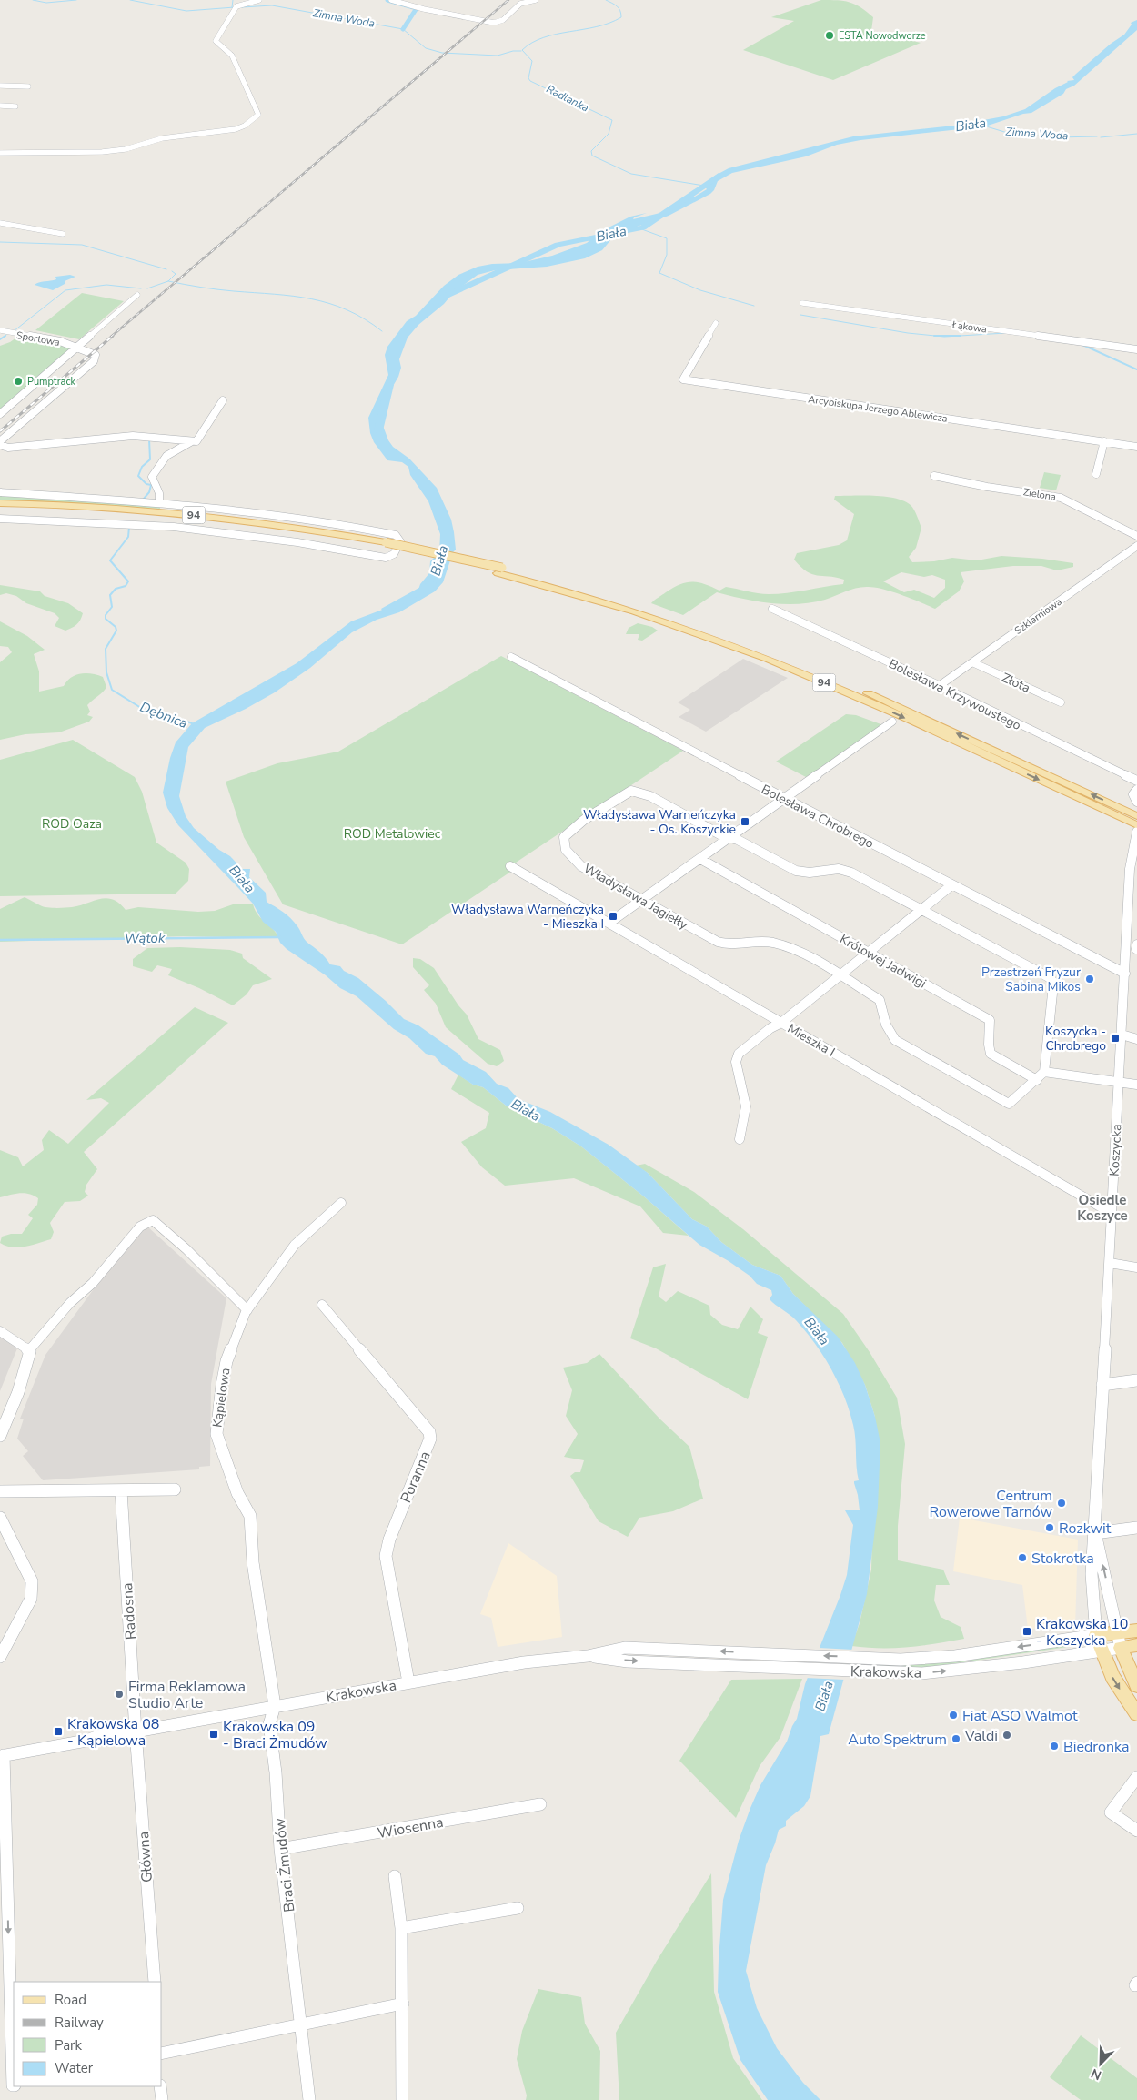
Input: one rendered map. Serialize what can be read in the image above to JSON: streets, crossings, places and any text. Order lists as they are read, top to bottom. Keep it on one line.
{"streets":{"main road":["94","Krakowska"],"street":["Łąkowa","Sportowa","Arcybiskupa Jerzego Ablewicza","Zielona","Szklarniowa","Złota","Bolesława Krzywoustego","Bolesława Chrobrego","Władysława Jagiełły","Królowej Jadwigi","Mieszka I","Koszycka","Kąpielowa","Poranna","Radosna","Wiosenna","Główna","Braci Żmudów"]},"crossings":[["Szklarniowa","Złota"],["Szklarniowa","Bolesława Krzywoustego"],["Bolesława Chrobrego","Koszycka"],["Władysława Jagiełły","Królowej Jadwigi"],["Mieszka I","Koszycka"],["Koszycka","Krakowska"],["Kąpielowa","Krakowska"],["Kąpielowa","Braci Żmudów"],["Poranna","Krakowska"],["Radosna","Krakowska"],["Radosna","Główna"],["Krakowska","Główna"],["Krakowska","Braci Żmudów"],["Wiosenna","Braci Żmudów"]],"districts":["Osiedle Koszyce"],"water":["Zimna Woda","Radlanka","Biała","Dębnica","Wątok"],"parks":["ROD Oaza","ROD Metalowiec"],"places":{"other":["ESTA Nowodworze","Pumptrack","Przestrzeń Fryzur Sabina Mikos","Centrum Rowerowe Tarnów","Rozkwit","Stokrotka","Firma Reklamowa Studio Arte","Fiat ASO Walmot","Valdi","Auto Spektrum","Biedronka"],"transit":["Władysława Warneńczyka - Os. Koszyckie","Władysława Warneńczyka - Mieszka I","Koszycka - Chrobrego","Krakowska 10 - Koszycka","Krakowska 08 - Kąpielowa","Krakowska 09 - Braci Żmudów"]},"legend":["Road","Railway","Park","Water"],"north":"bottom left"}
